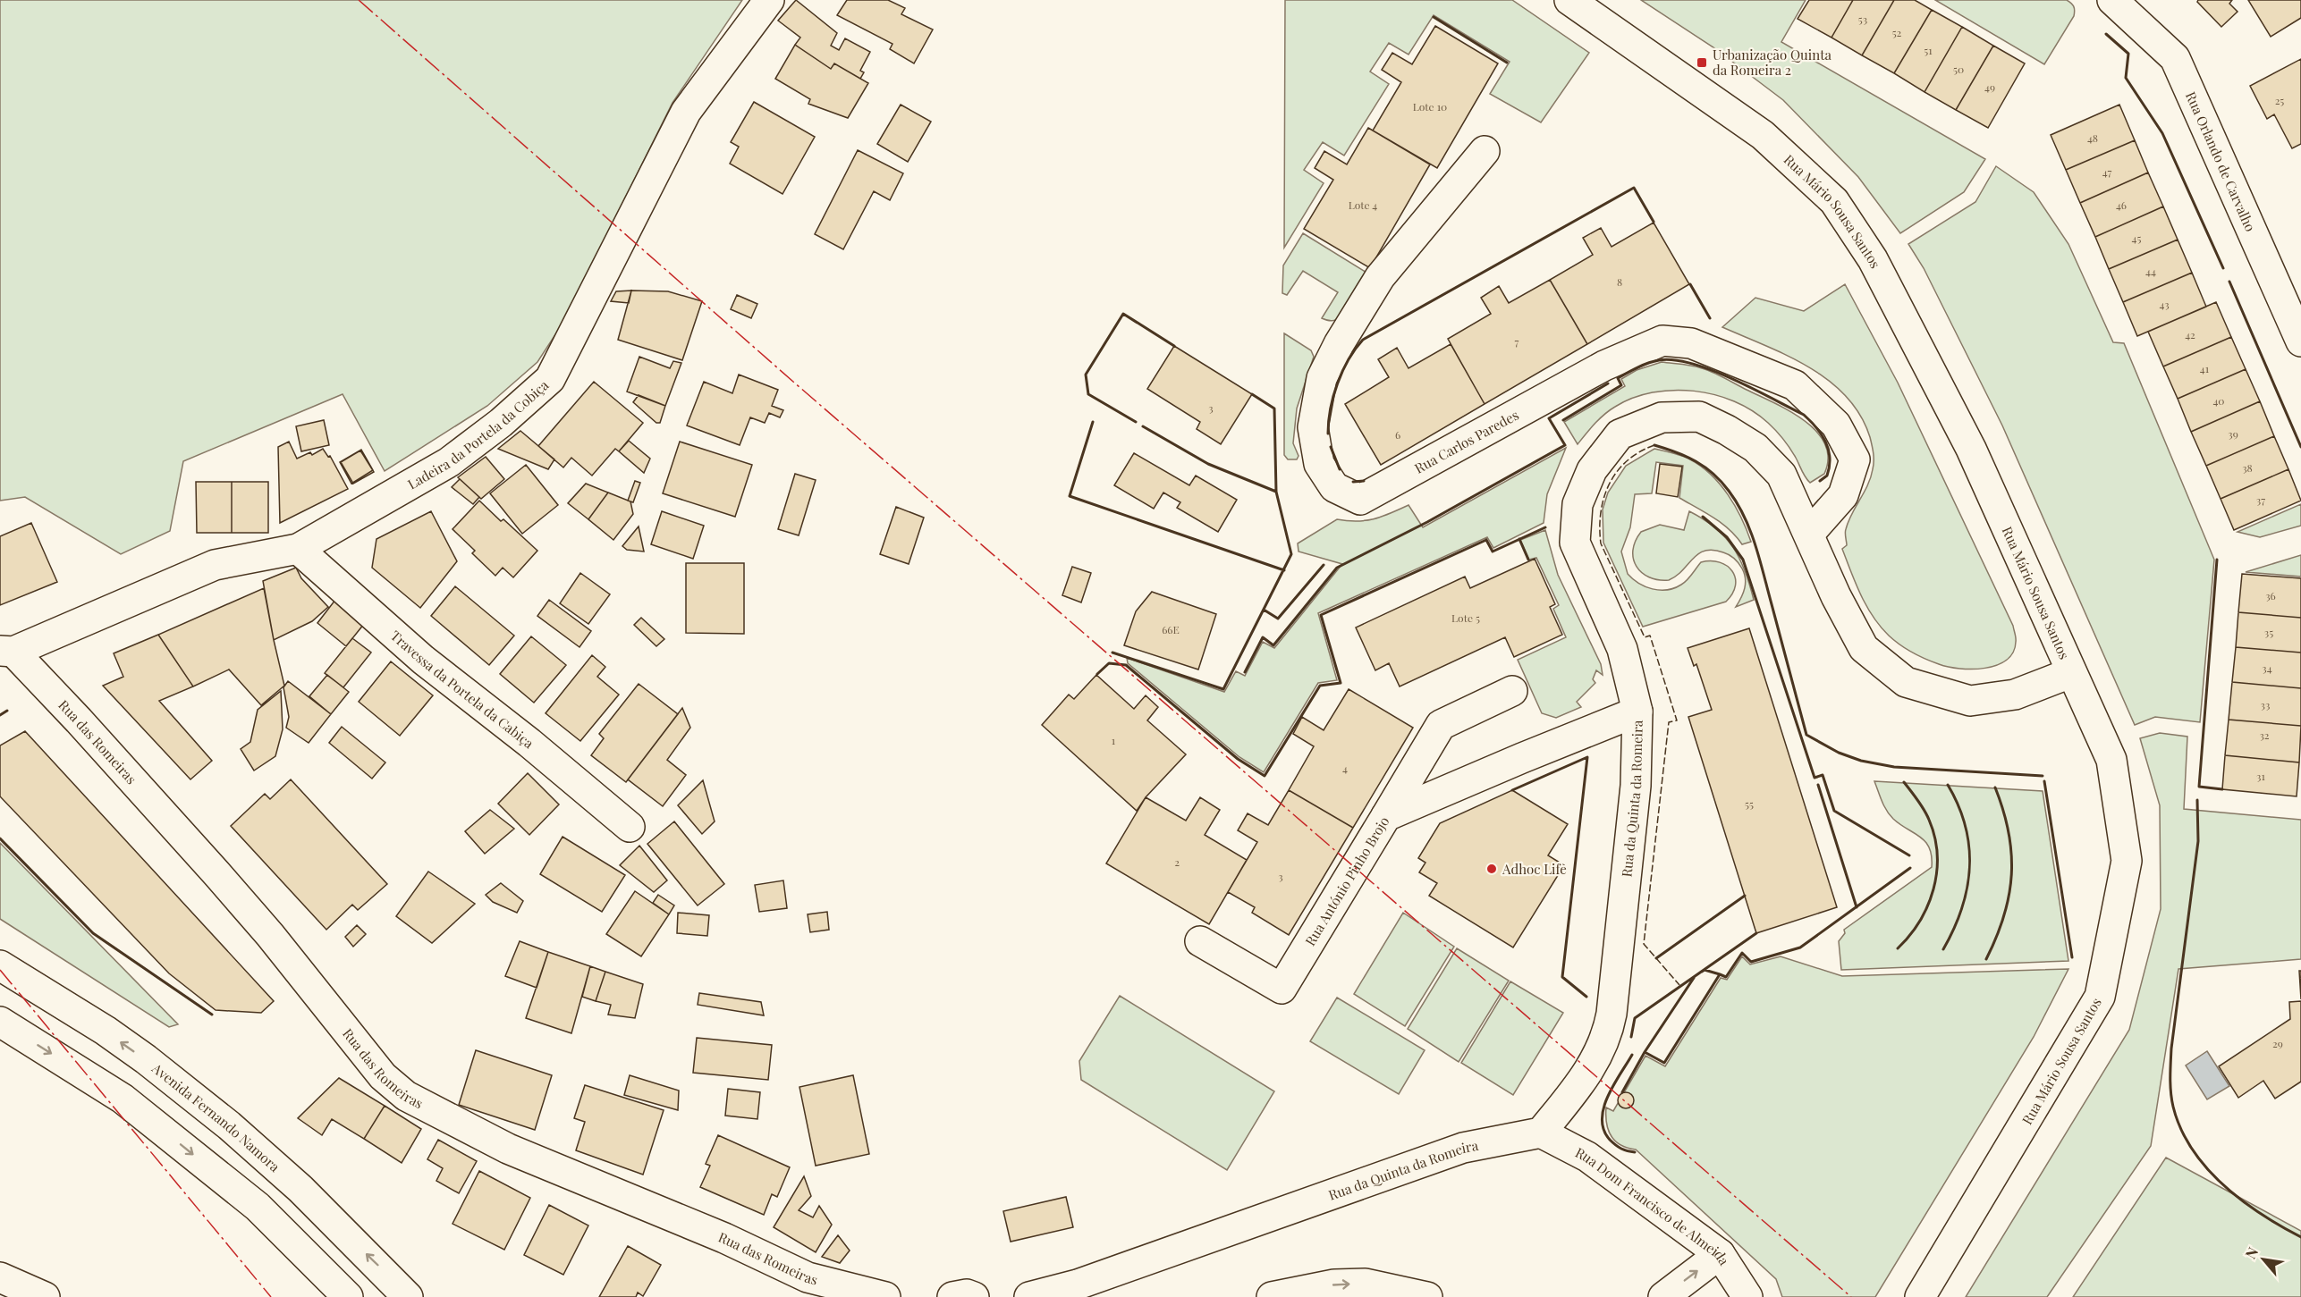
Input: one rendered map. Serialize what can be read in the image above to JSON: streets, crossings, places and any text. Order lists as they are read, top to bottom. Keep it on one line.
{"streets":{"street":["Rua Orlando de Carvalho","Rua Mário Sousa Santos","Ladeira da Portela da Cobiça","Rua Carlos Paredes","Travessa da Portela da Cabiça","Rua das Romeiras","Rua da Quinta da Romeira","Rua António Pinho Brojo","Avenida Fernando Namora","Rua Dom Francisco de Almeida"]},"crossings":[["Rua Mário Sousa Santos","Rua da Quinta da Romeira"],["Ladeira da Portela da Cobiça","Travessa da Portela da Cabiça"],["Ladeira da Portela da Cobiça","Rua das Romeiras"],["Rua Carlos Paredes","Rua da Quinta da Romeira"],["Rua da Quinta da Romeira","Rua António Pinho Brojo"],["Rua da Quinta da Romeira","Rua Dom Francisco de Almeida"]],"places":{"transit":["Urbanização Quinta da Romeira 2"],"other":["Adhoc Life"]},"house_numbers":["53","52","51","50","49","25","Lote 10","48","47","Lote 4","46","45","44","8","43","42","7","41","40","3","39","6","38","37","36","Lote 5","66E","35","34","33","32","1","4","31","55","2","3","29"],"north":"top left"}
